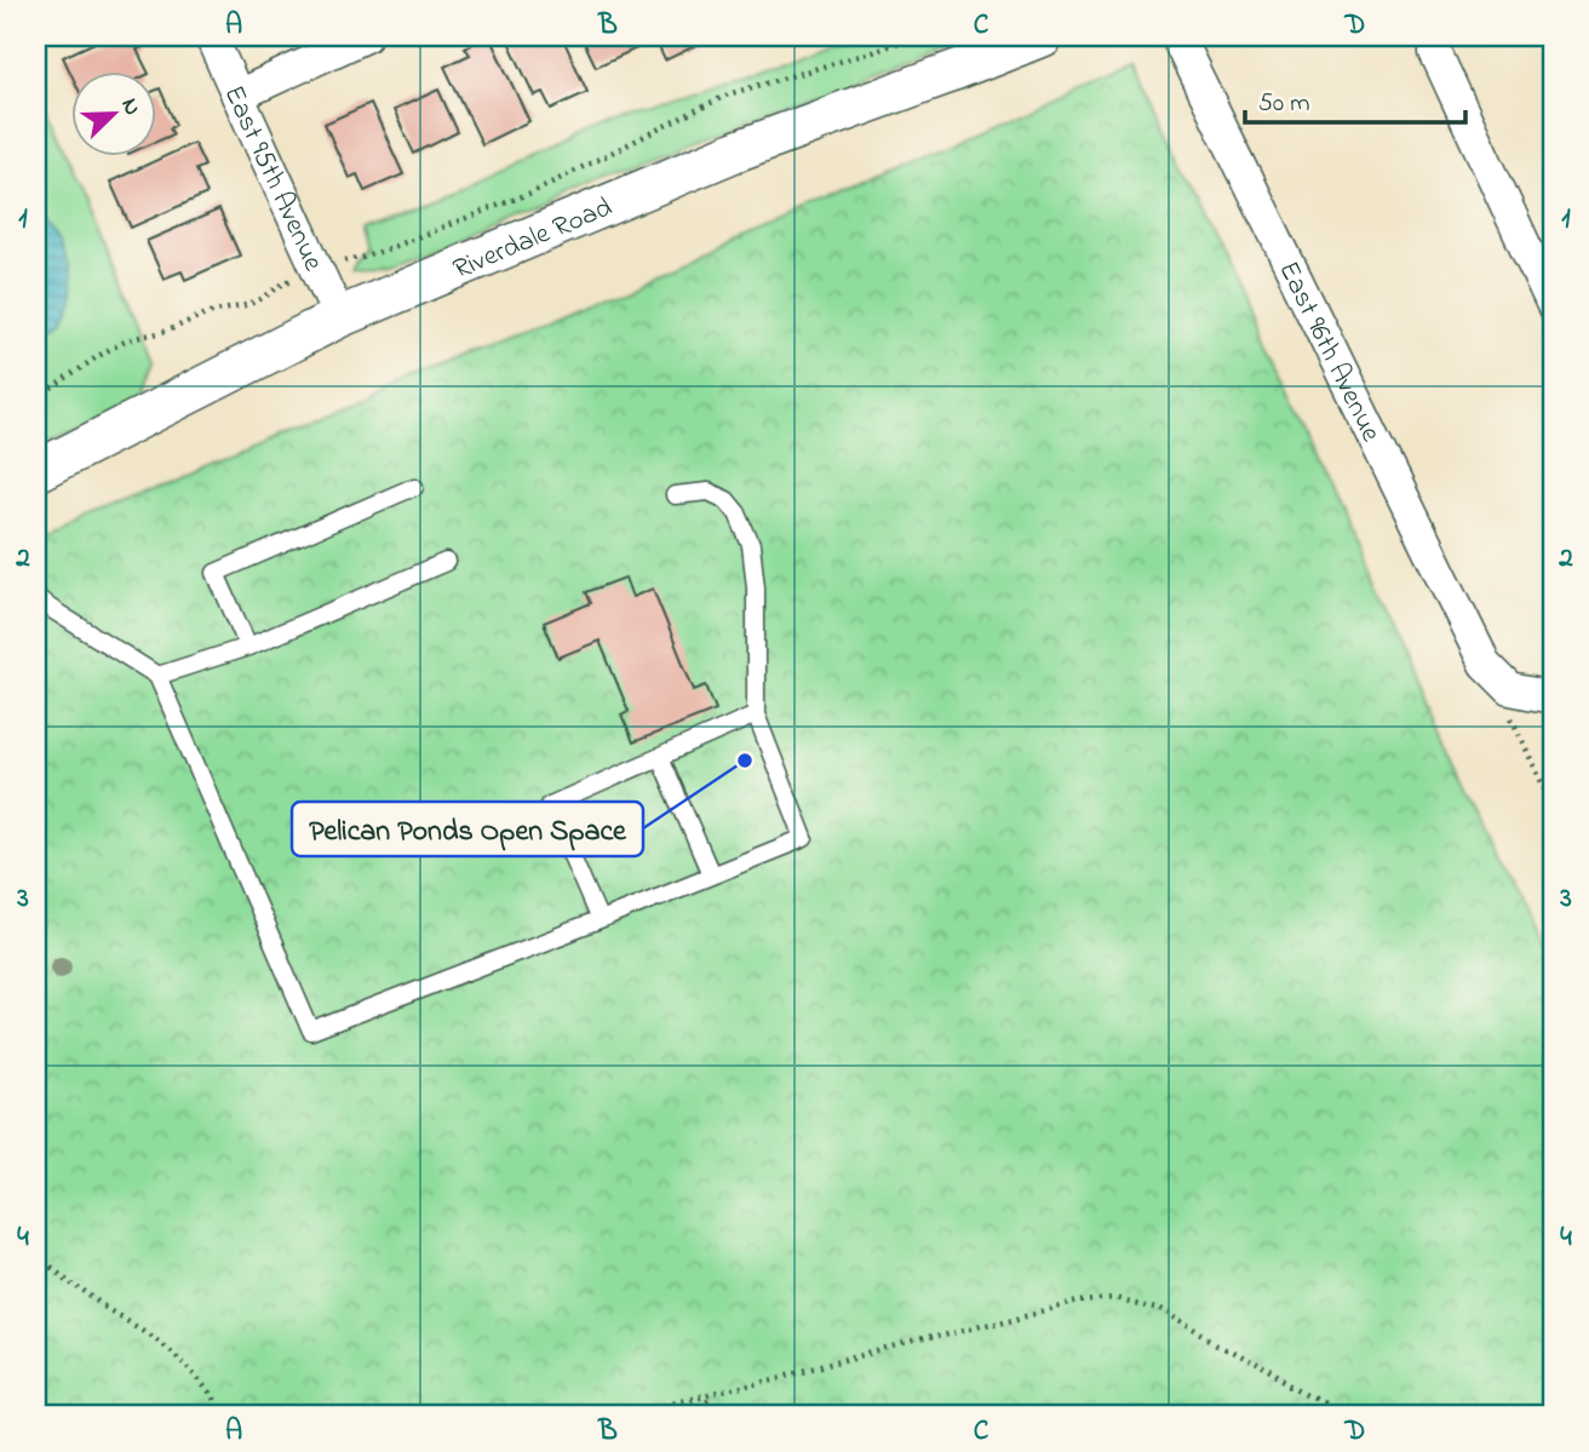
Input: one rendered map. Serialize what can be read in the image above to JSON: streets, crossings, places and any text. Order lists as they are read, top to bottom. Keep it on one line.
{"streets":{"street":["East 95th Avenue","Riverdale Road","East 96th Avenue"]},"crossings":[["East 95th Avenue","Riverdale Road"]],"places":["Pelican Ponds Open Space"],"scale_bar":"50 m","north":"top right","grid":{"columns":["A","B","C","D"],"rows":["1","2","3","4"]}}
